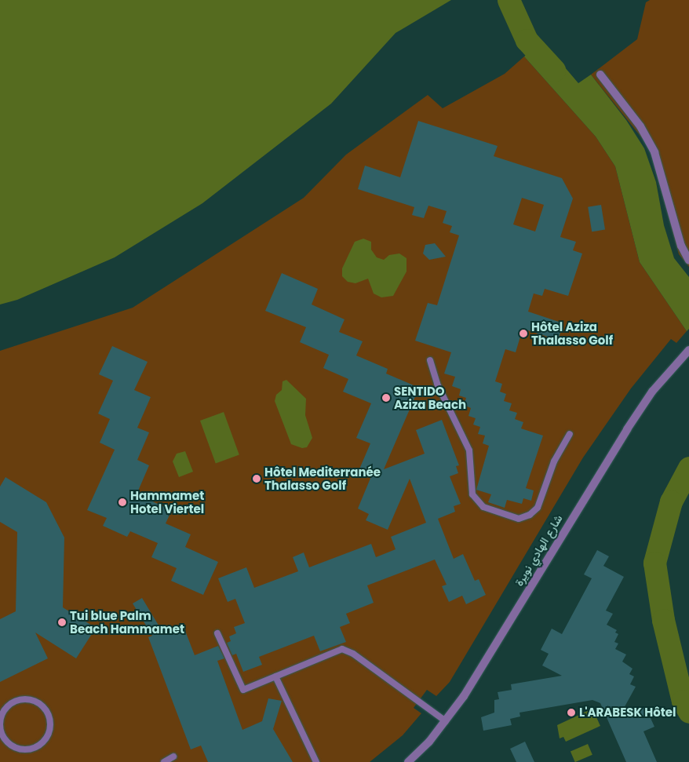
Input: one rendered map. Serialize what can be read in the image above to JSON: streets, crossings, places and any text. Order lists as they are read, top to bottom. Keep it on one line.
{"streets":{"street":["شارع الهادي نويرة"]},"places":["Hôtel Aziza Thalasso Golf","SENTIDO Aziza Beach","Hôtel Mediterranée Thalasso Golf","Hammamet Hotel Viertel","Tui blue Palm Beach Hammamet","L'ARABESK Hôtel"]}
